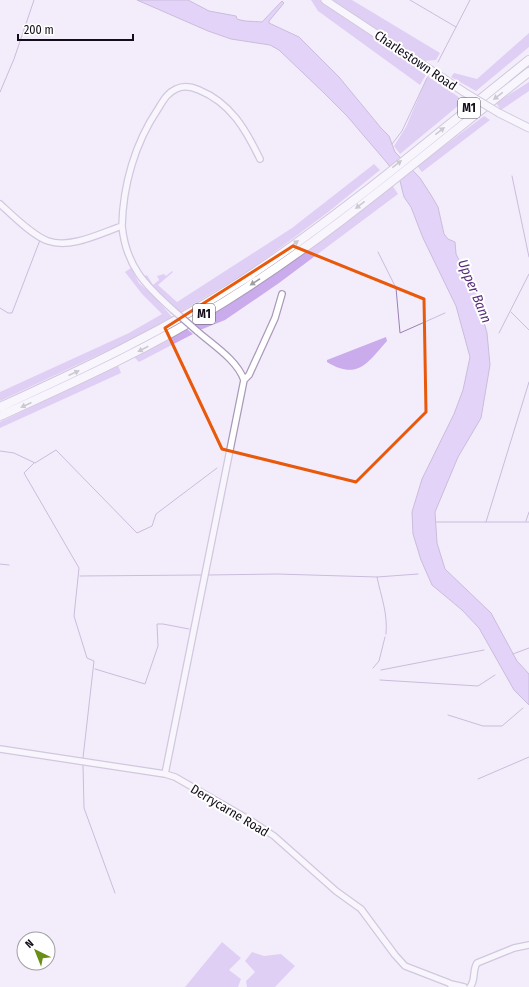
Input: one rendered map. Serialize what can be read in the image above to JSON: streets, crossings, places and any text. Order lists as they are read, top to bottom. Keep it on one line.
{"streets":{"highway":["M1"],"main road":["Charlestown Road"],"street":["Derrycarne Road"]},"water":["Upper Bann"],"scale_bar":"200 m","north":"top left"}
